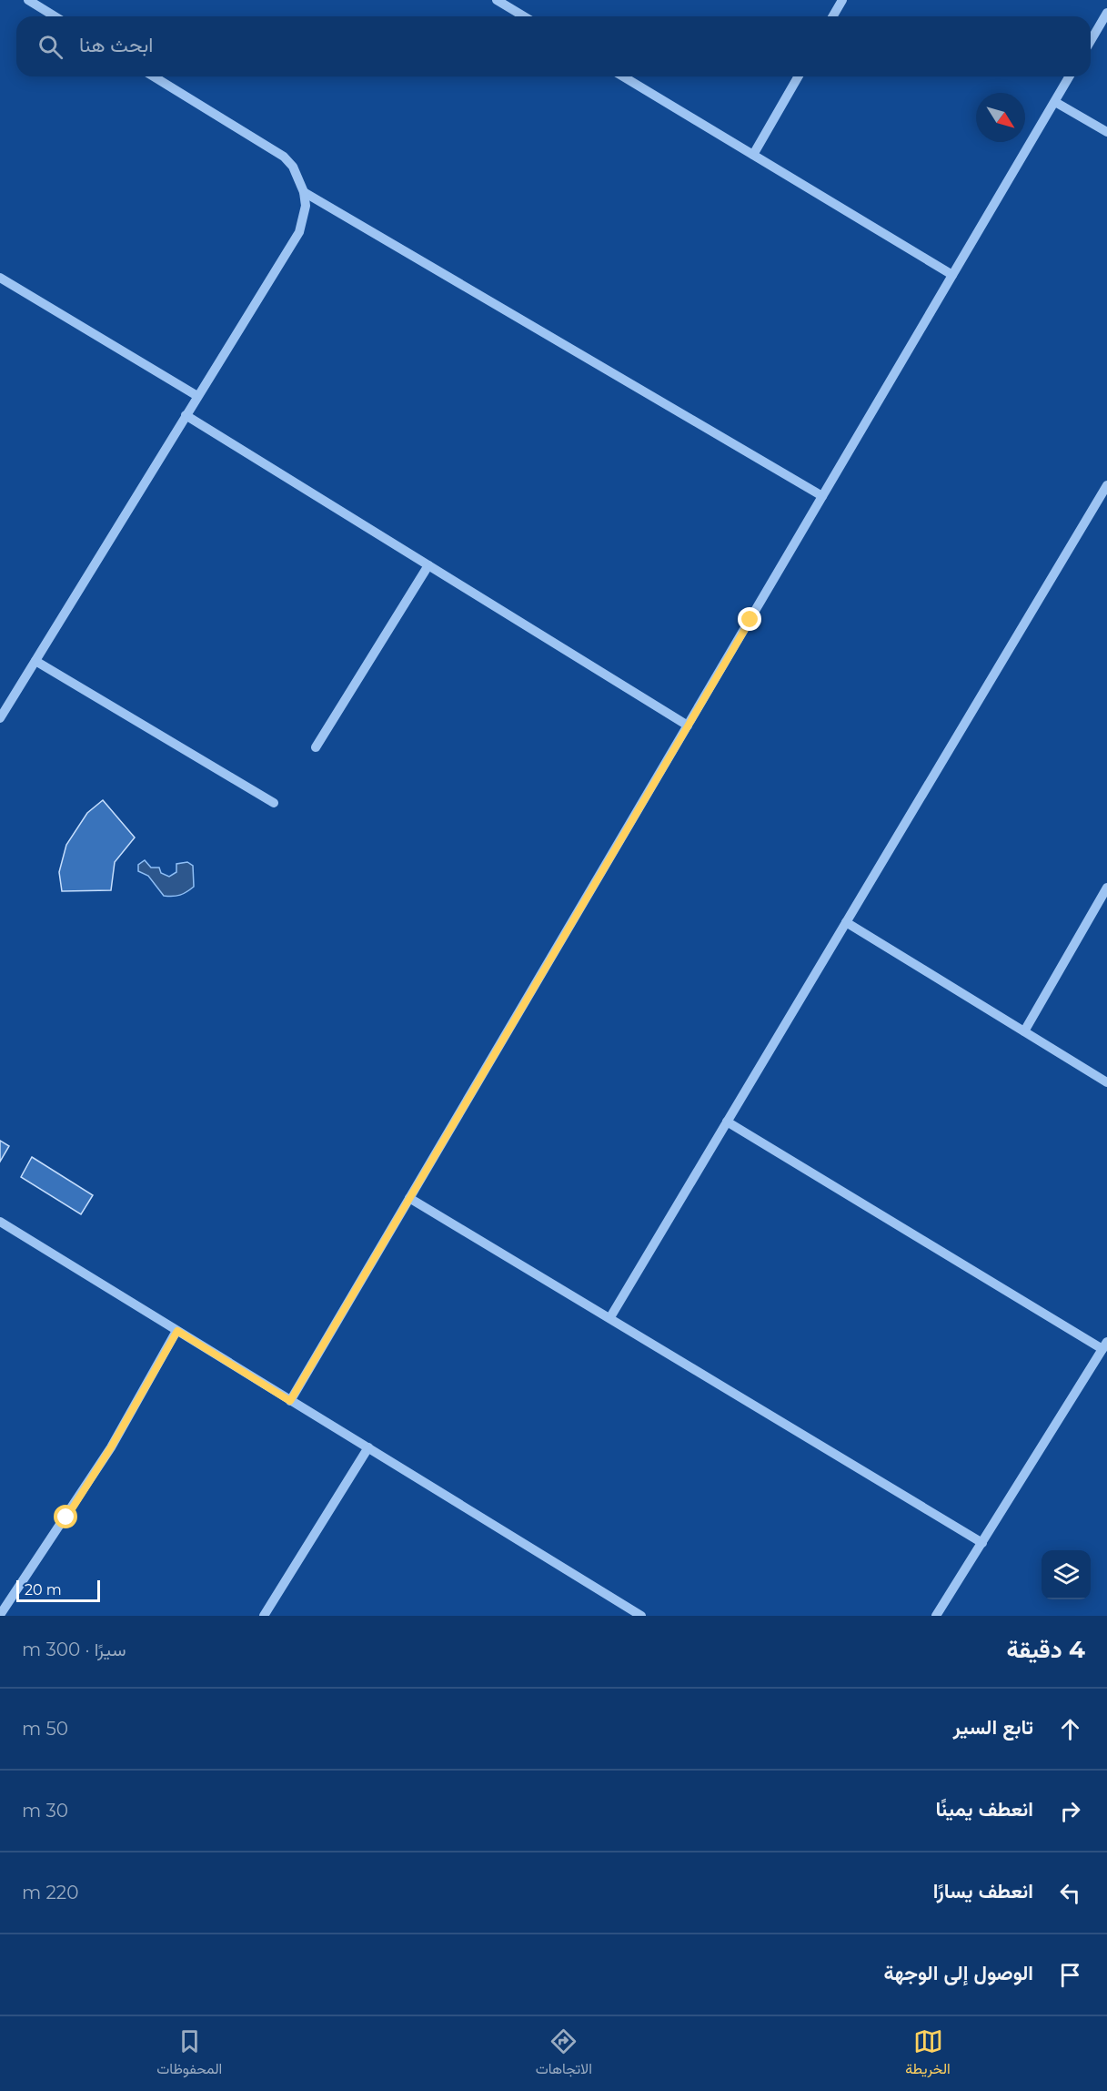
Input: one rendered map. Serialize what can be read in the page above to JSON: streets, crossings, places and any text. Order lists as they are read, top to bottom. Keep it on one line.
{"scale_bar":"20 m","north":"bottom right","page":{"search":"ابحث هنا","scale":"20 m","heading":["4 دقيقة","سيرًا · 300 m"],"list":[["تابع السير","50 m"],["انعطف يمينًا","30 m"],["انعطف يسارًا","220 m"],"الوصول إلى الوجهة"],"nav":["الخريطة","الاتجاهات","المحفوظات"]}}
